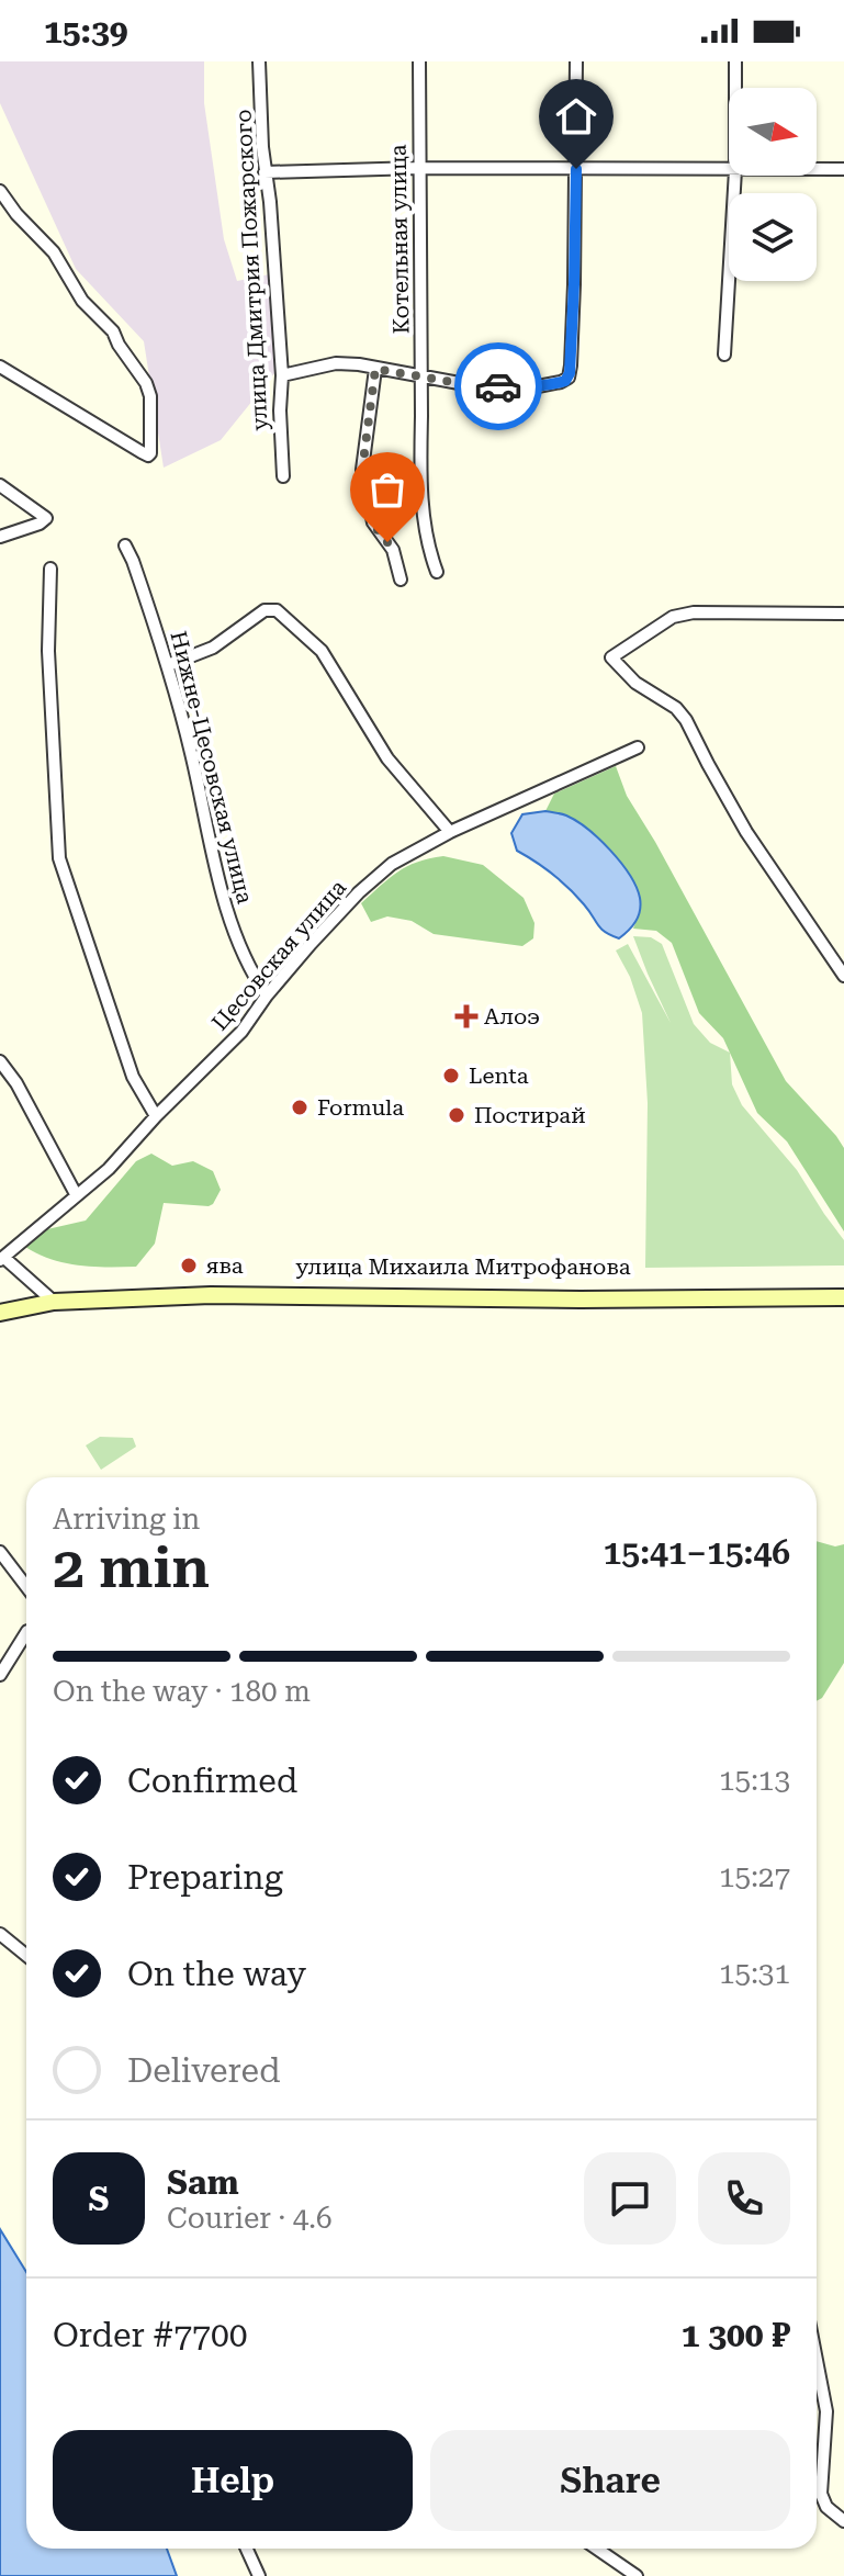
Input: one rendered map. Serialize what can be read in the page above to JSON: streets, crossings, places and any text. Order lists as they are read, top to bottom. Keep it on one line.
{"streets":{"main road":["улица Михаила Митрофанова"],"street":["Котельная улица","улица Дмитрия Пожарского","Нижне-Цесовская улица","Цесовская улица"]},"crossings":[["Нижне-Цесовская улица","Цесовская улица"]],"places":{"health":["Алоэ"],"other":["Lenta","Formula","Постирай","ява"]},"north":"right","page":{"status":"15:39","heading":["2 min","Arriving in","15:41–15:46"],"panel":["Sam","Courier · 4.6","Order #7700","1 300 ₽"],"bar":"On the way · 180 m","list":[["Confirmed","15:13"],["Preparing","15:27"],["On the way","15:31"],"Delivered"],"round":"S","buttons":["Help","Share"]}}
